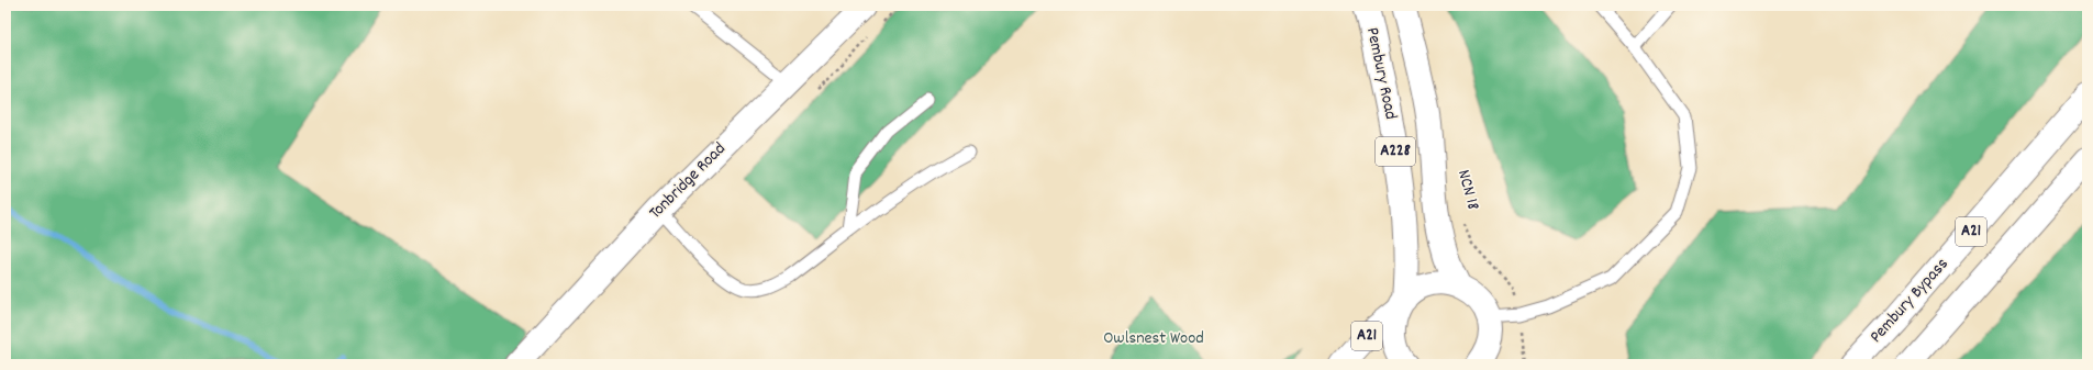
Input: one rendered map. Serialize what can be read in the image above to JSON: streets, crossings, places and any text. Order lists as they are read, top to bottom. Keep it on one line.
{"streets":{"main road":["Pembury Road","A228","Tonbridge Road","A21","Pembury Bypass"],"path":["NCN 18"]},"crossings":[["Pembury Road","A21"]],"parks":["Owlsnest Wood"]}
